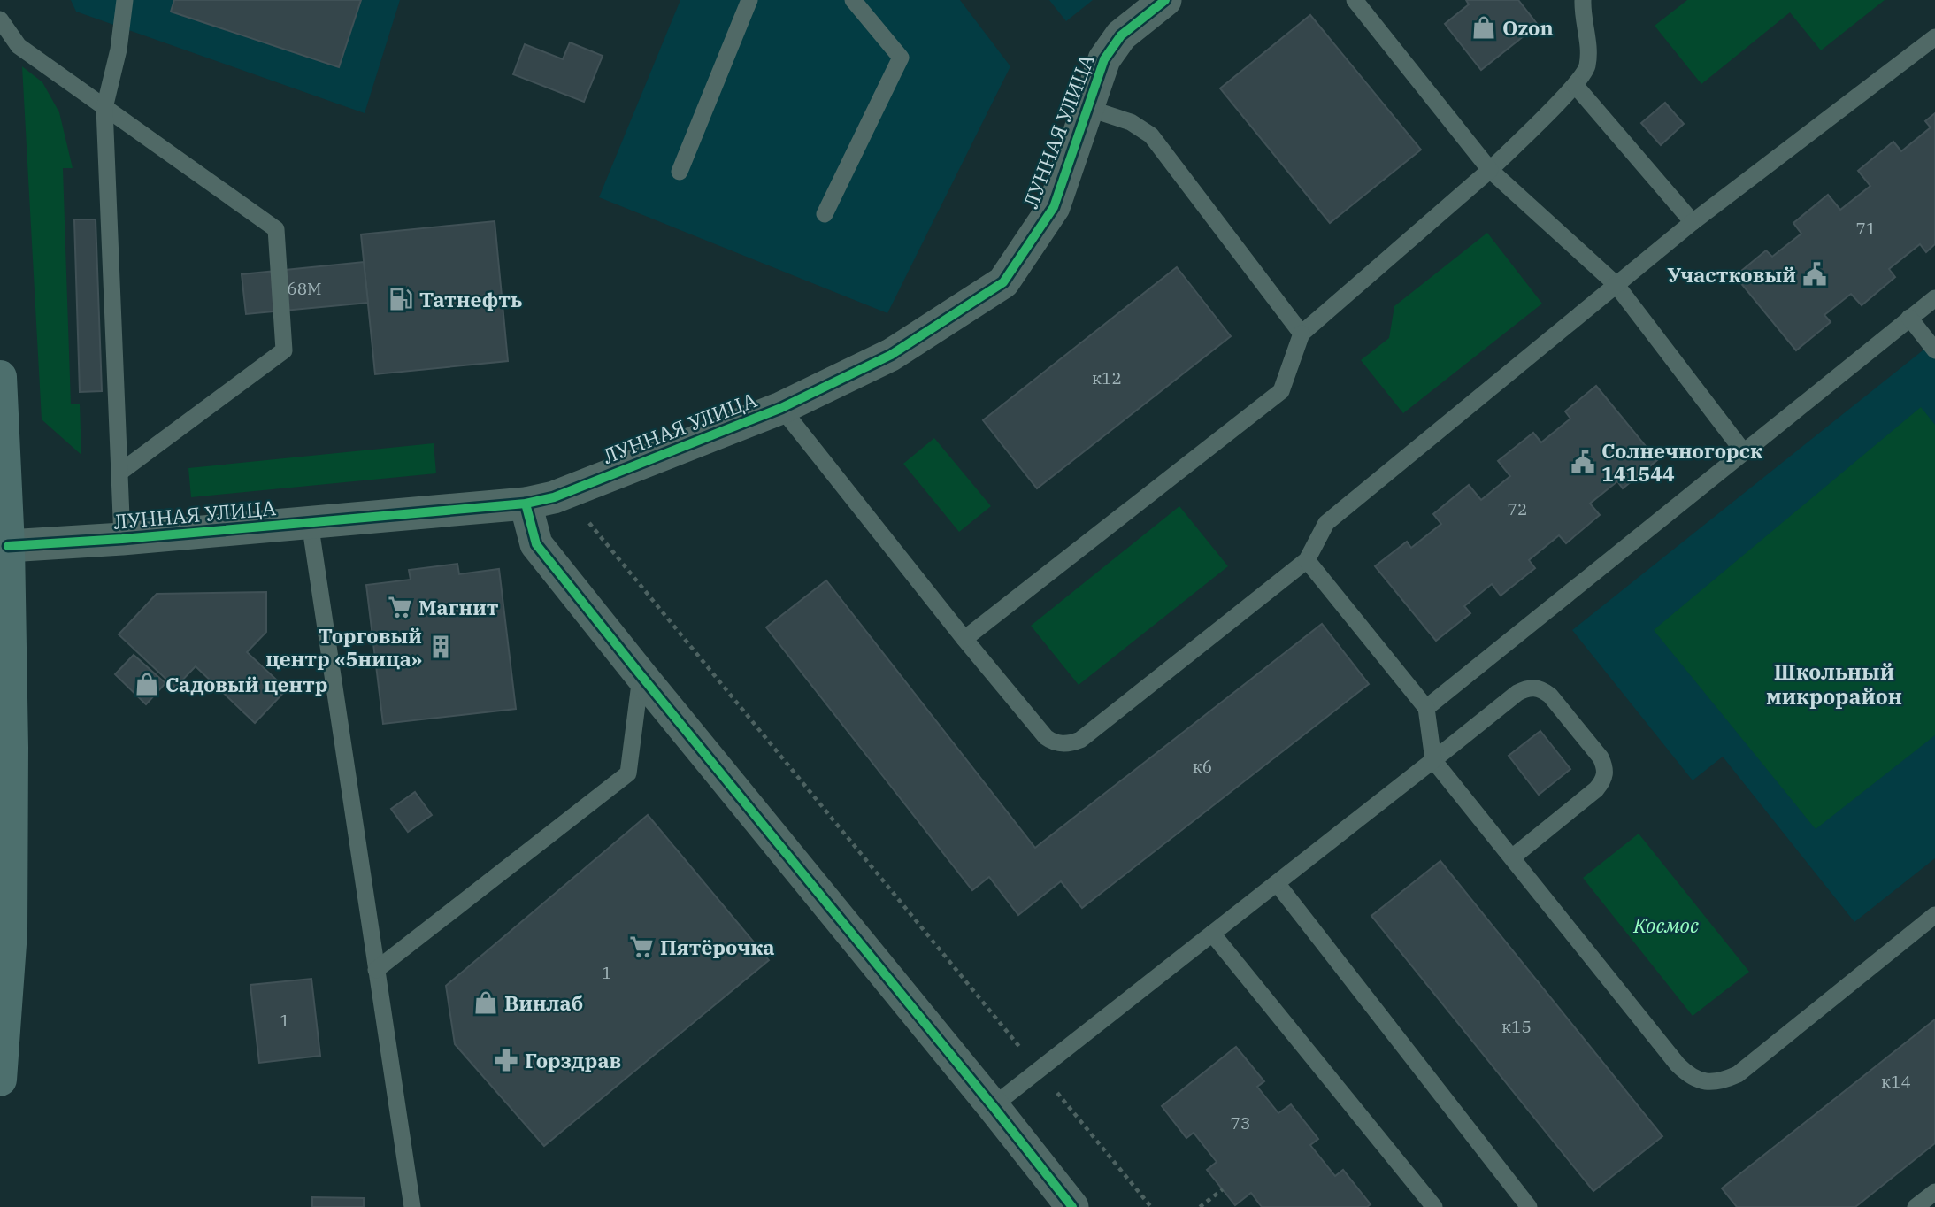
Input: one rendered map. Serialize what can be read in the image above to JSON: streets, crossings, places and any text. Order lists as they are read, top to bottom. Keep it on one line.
{"streets":{"street":["ЛУННАЯ УЛИЦА"]},"districts":["Школьный микрорайон"],"parks":["Космос"],"places":{"shop":["Ozon","Садовый центр","Винлаб"],"public building":["Участковый","Солнечногорск 141544"],"fuel station":["Татнефть"],"supermarket":["Магнит","Пятёрочка"],"building":["Торговый центр «5ница»"],"pharmacy":["Горздрав"]},"house_numbers":["71","68М","к12","72","к6","1","1","к15","к14","73"]}
